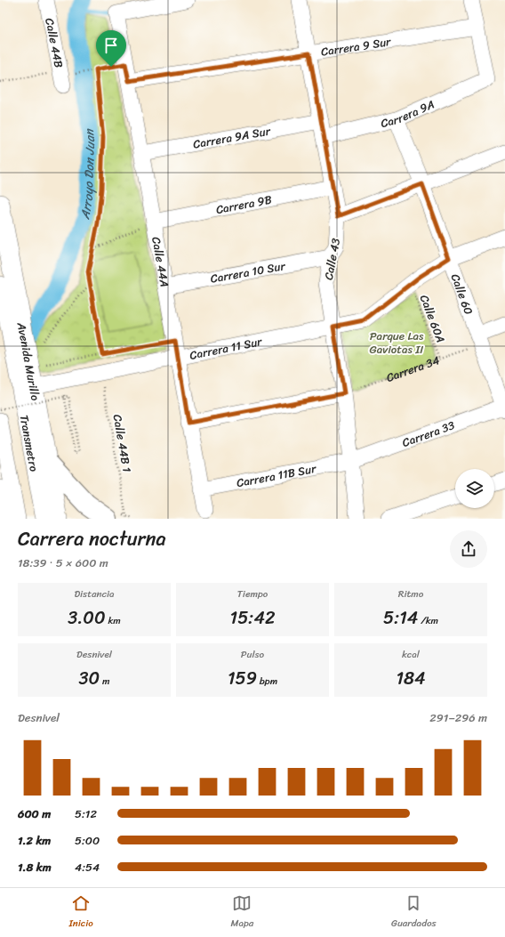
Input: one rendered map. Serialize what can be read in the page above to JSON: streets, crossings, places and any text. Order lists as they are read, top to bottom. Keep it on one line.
{"streets":{"main road":["Avenida Murillo"],"street":["Calle 44B","Carrera 9 Sur","Carrera 9A","Carrera 9A Sur","Carrera 9B","Calle 43","Calle 44A","Carrera 10 Sur","Calle 60","Carrera 11 Sur","Carrera 33","Transmetro","Carrera 11B Sur"],"path":["Calle 60A","Carrera 34","Calle 44B 1"]},"crossings":[["Carrera 9 Sur","Carrera 9A"],["Carrera 9 Sur","Calle 43"],["Carrera 9 Sur","Calle 44A"],["Carrera 9A","Calle 43"],["Carrera 9A","Calle 60"],["Carrera 9A Sur","Calle 43"],["Carrera 9A Sur","Calle 44A"],["Carrera 9B","Calle 43"],["Carrera 9B","Calle 44A"],["Calle 43","Carrera 10 Sur"],["Calle 43","Carrera 11 Sur"],["Calle 43","Carrera 34"],["Calle 43","Carrera 33"],["Calle 43","Carrera 11B Sur"],["Calle 44A","Carrera 10 Sur"],["Calle 44A","Carrera 11 Sur"],["Calle 44A","Carrera 11B Sur"],["Calle 60","Carrera 11 Sur"],["Calle 60","Carrera 34"],["Calle 60","Carrera 33"],["Calle 60A","Carrera 11 Sur"],["Calle 60A","Carrera 34"],["Carrera 11 Sur","Avenida Murillo"],["Carrera 11 Sur","Calle 44B 1"],["Carrera 33","Carrera 11B Sur"]],"water":["Arroyo Don Juan"],"parks":["Parque Las Gaviotas II"],"page":{"heading":["Carrera nocturna","18:39 · 5 × 600 m"],"stats":[["Distancia","3.00 km"],["Tiempo","15:42"],["Ritmo","5:14 /km"],["Desnivel","30 m"],["Pulso","159 bpm"],["kcal","184"]],"chart":["Desnivel","291–296 m"],"list":[{"name":"600 m","note":"5:12"},{"name":"1.2 km","note":"5:00"},{"name":"1.8 km","note":"4:54"}],"tabs":["Inicio","Mapa","Guardados"]}}
